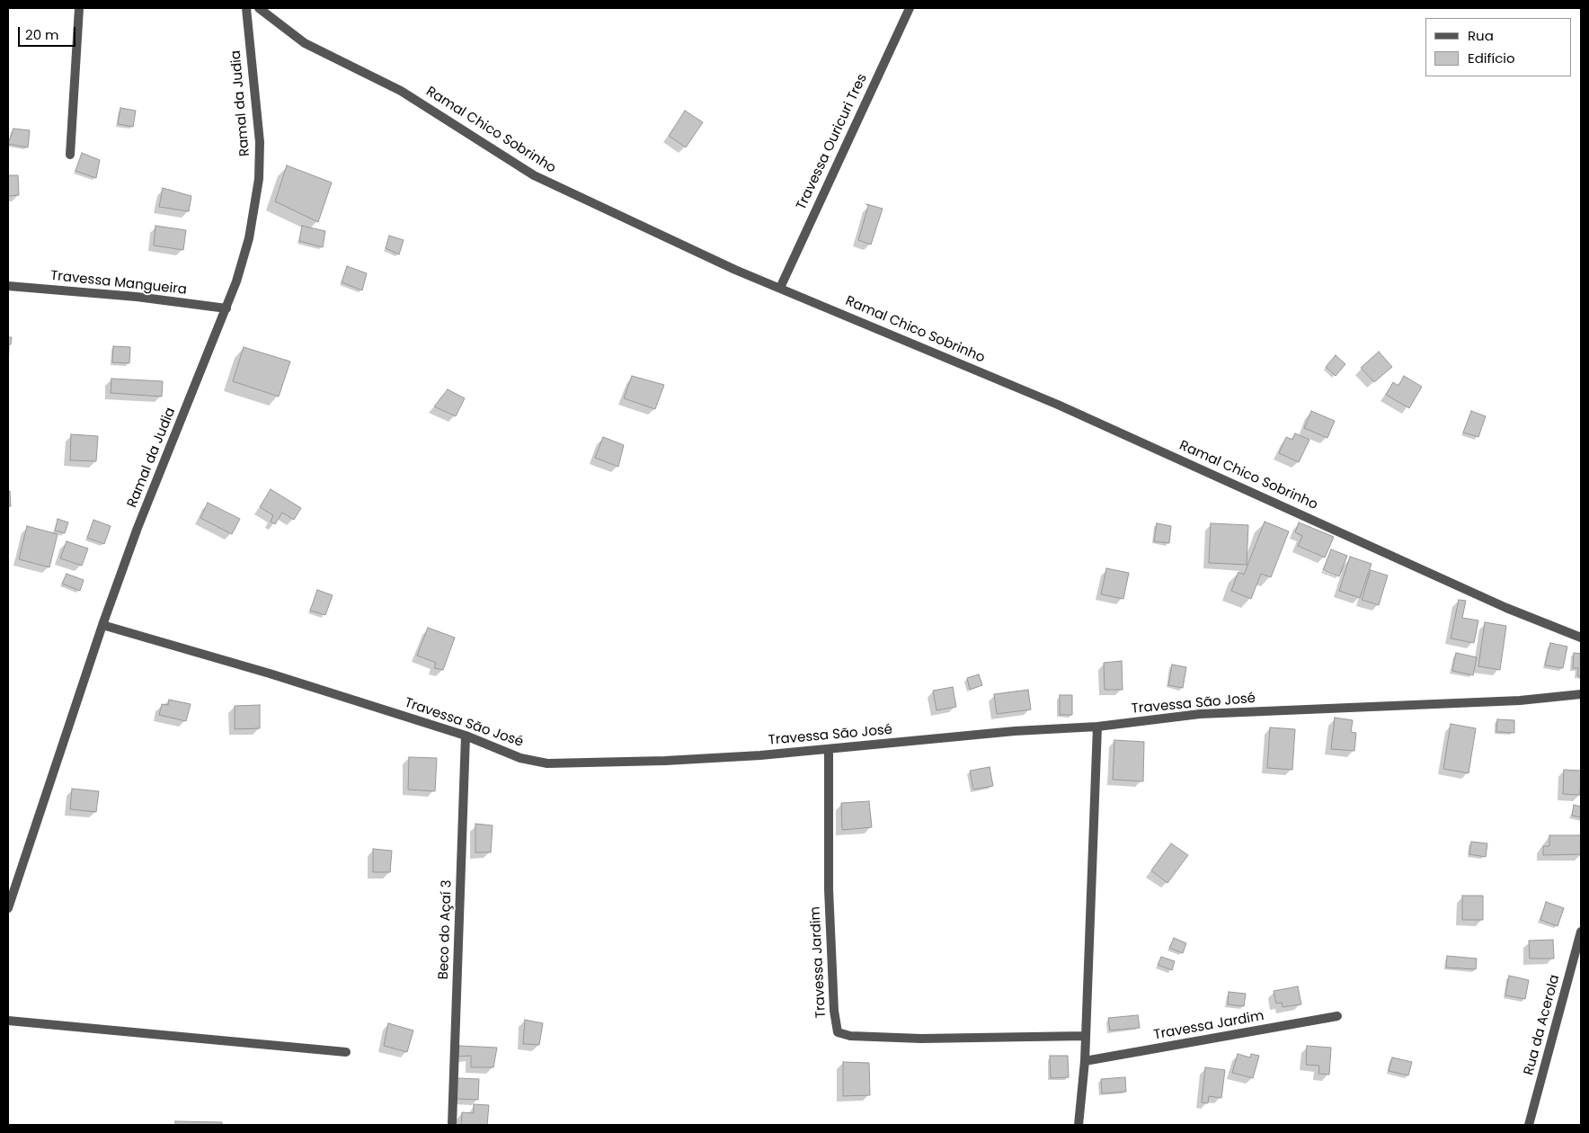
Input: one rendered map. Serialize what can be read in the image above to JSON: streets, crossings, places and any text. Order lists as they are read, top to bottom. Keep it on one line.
{"streets":{"street":["Ramal da Judia","Ramal Chico Sobrinho","Travessa Ouricuri Tres","Travessa Mangueira","Travessa São José","Beco do Açaí 3","Travessa Jardim","Rua da Acerola"]},"crossings":[["Ramal da Judia","Travessa Mangueira"],["Ramal da Judia","Travessa São José"],["Ramal Chico Sobrinho","Travessa Ouricuri Tres"],["Travessa São José","Beco do Açaí 3"],["Travessa São José","Travessa Jardim"]],"legend":["Rua","Edifício"],"scale_bar":"20 m"}
